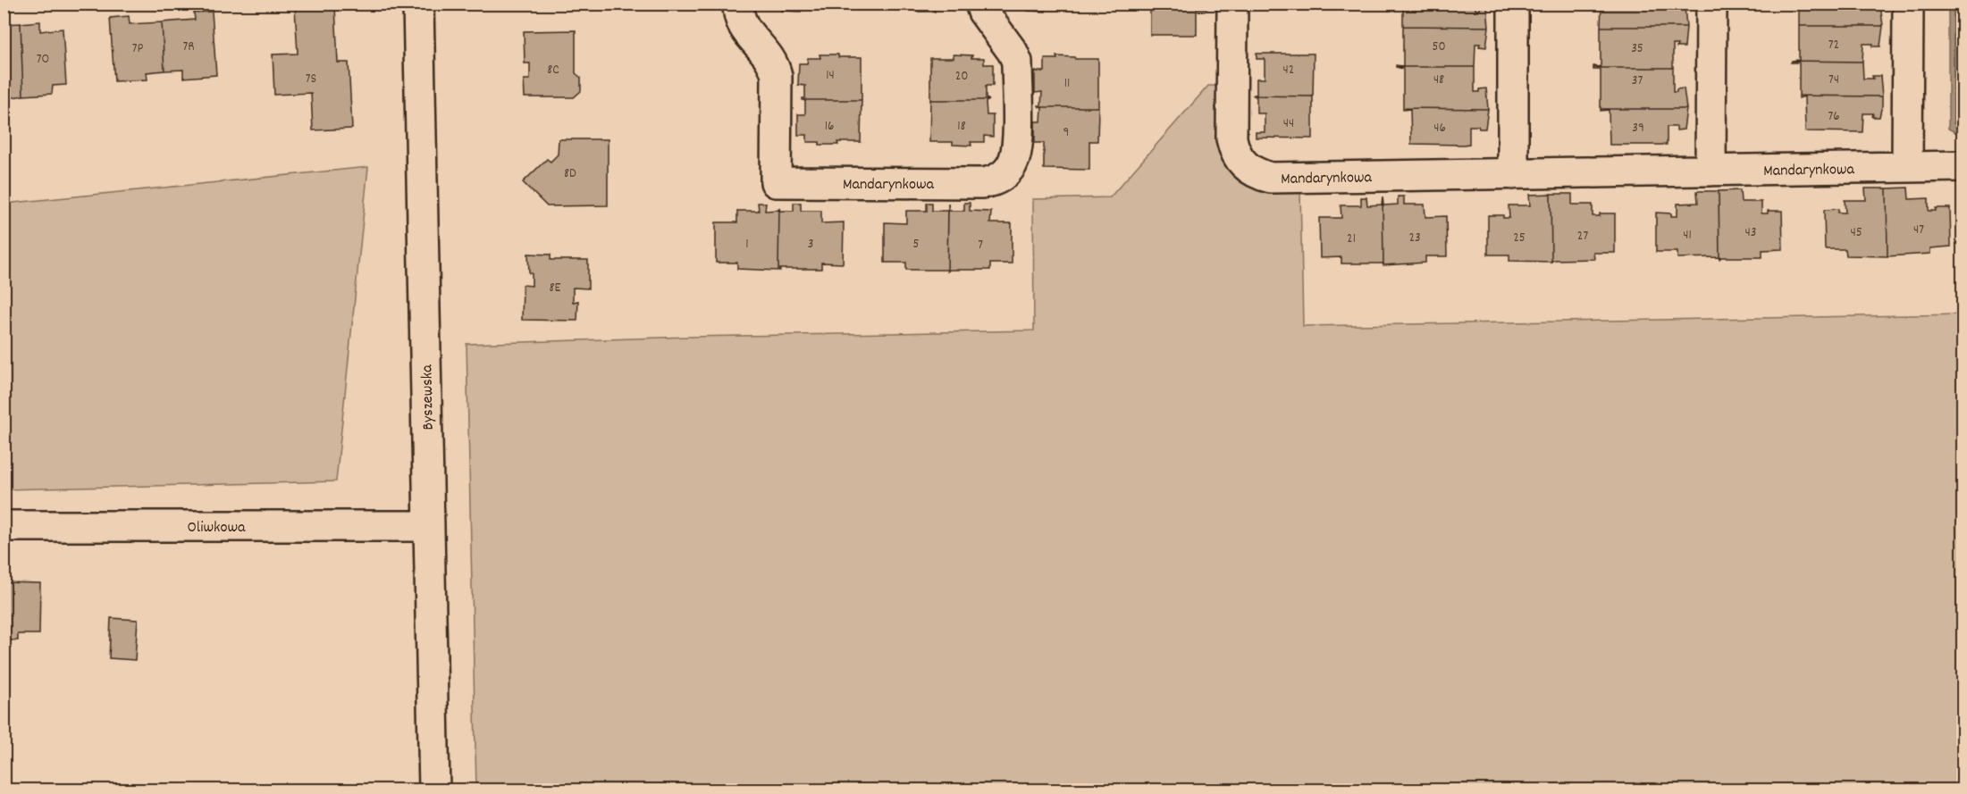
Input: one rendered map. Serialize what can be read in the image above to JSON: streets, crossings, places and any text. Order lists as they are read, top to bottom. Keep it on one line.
{"streets":{"street":["Mandarynkowa","Byszewska","Oliwkowa"]},"crossings":[["Byszewska","Oliwkowa"]],"house_numbers":["72","7R","50","7P","35","7O","8C","42","14","20","7S","48","74","37","11","76","44","16","18","46","39","9","8D","47","43","45","41","27","23","25","21","1","3","5","7","8E"]}
